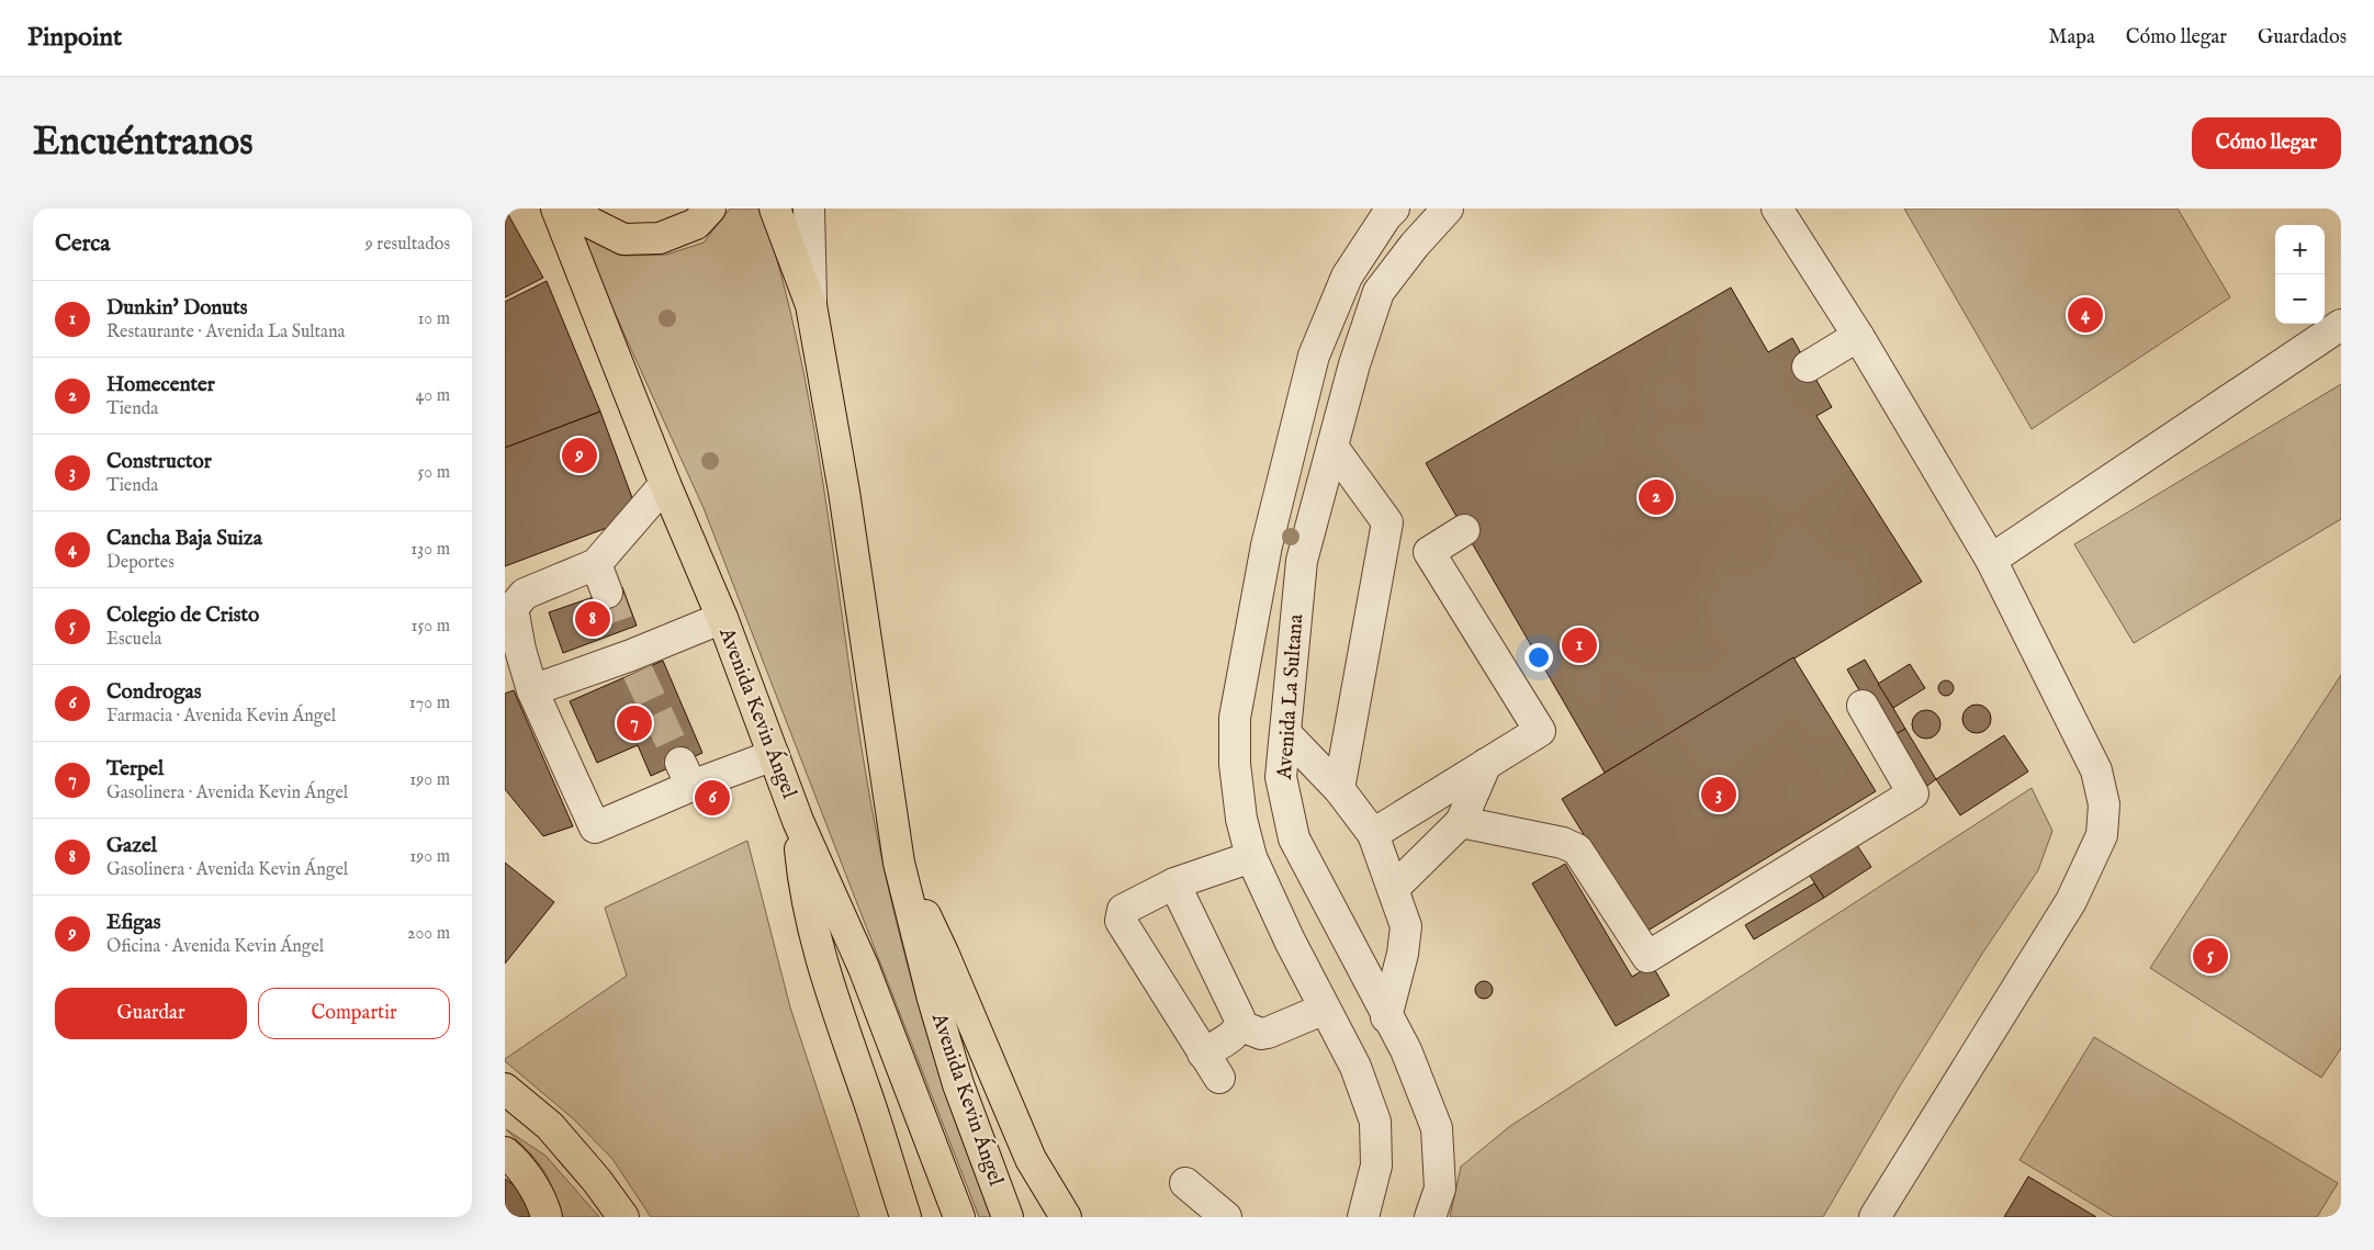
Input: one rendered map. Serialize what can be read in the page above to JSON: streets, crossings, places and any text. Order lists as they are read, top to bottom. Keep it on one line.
{"streets":{"main road":["Avenida Kevin Ángel"],"street":["Avenida La Sultana"]},"page":{"header":"Pinpoint","nav":["Mapa","Cómo llegar","Guardados"],"buttons":["Cómo llegar",["Guardar","Compartir"]],"title":"Encuéntranos","heading":["Cerca","9 resultados"],"map_buttons":["+","−"],"list":[{"mark":"1","name":"Dunkin' Donuts","note":"Restaurante · Avenida La Sultana","value":"10 m"},{"mark":"2","name":"Homecenter","note":"Tienda","value":"40 m"},{"mark":"3","name":"Constructor","note":"Tienda","value":"50 m"},{"mark":"4","name":"Cancha Baja Suiza","note":"Deportes","value":"130 m"},{"mark":"5","name":"Colegio de Cristo","note":"Escuela","value":"150 m"},{"mark":"6","name":"Condrogas","note":"Farmacia · Avenida Kevin Ángel","value":"170 m"},{"mark":"7","name":"Terpel","note":"Gasolinera · Avenida Kevin Ángel","value":"190 m"},{"mark":"8","name":"Gazel","note":"Gasolinera · Avenida Kevin Ángel","value":"190 m"},{"mark":"9","name":"Efigas","note":"Oficina · Avenida Kevin Ángel","value":"200 m"}],"pins":["4","9","2","8","1","7","3","6","5"]}}
